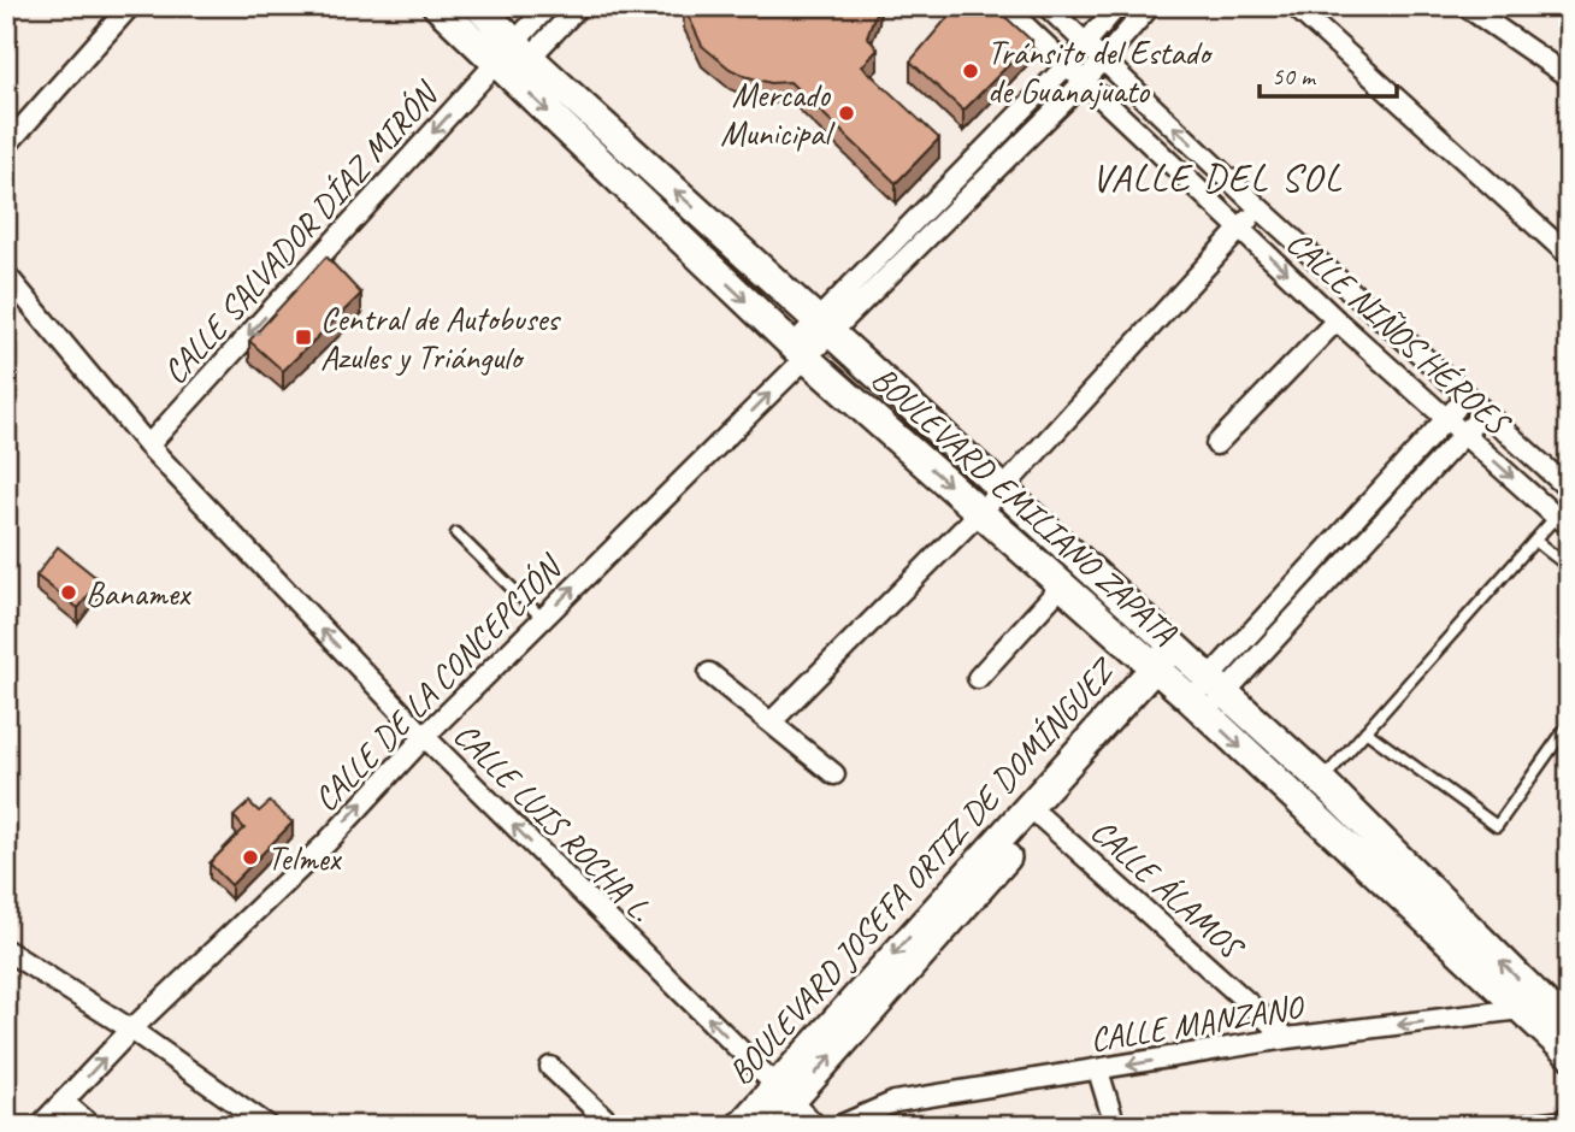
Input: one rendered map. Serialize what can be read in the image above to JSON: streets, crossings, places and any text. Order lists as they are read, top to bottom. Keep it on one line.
{"streets":{"street":["CALLE SALVADOR DÍAZ MIRÓN","CALLE NIÑOS HÉROES","BOULEVARD EMILIANO ZAPATA","CALLE DE LA CONCEPCIÓN","CALLE LUIS ROCHA L.","BOULEVARD JOSEFA ORTIZ DE DOMÍNGUEZ","CALLE ÁLAMOS","CALLE MANZANO"]},"crossings":[["CALLE SALVADOR DÍAZ MIRÓN","BOULEVARD EMILIANO ZAPATA"],["CALLE SALVADOR DÍAZ MIRÓN","CALLE LUIS ROCHA L."],["BOULEVARD EMILIANO ZAPATA","CALLE DE LA CONCEPCIÓN"],["BOULEVARD EMILIANO ZAPATA","BOULEVARD JOSEFA ORTIZ DE DOMÍNGUEZ"],["BOULEVARD EMILIANO ZAPATA","CALLE MANZANO"],["CALLE DE LA CONCEPCIÓN","CALLE LUIS ROCHA L."],["CALLE LUIS ROCHA L.","BOULEVARD JOSEFA ORTIZ DE DOMÍNGUEZ"],["BOULEVARD JOSEFA ORTIZ DE DOMÍNGUEZ","CALLE ÁLAMOS"],["CALLE ÁLAMOS","CALLE MANZANO"]],"one_way":["CALLE SALVADOR DÍAZ MIRÓN","CALLE DE LA CONCEPCIÓN","CALLE LUIS ROCHA L.","CALLE MANZANO"],"districts":["VALLE DEL SOL"],"places":{"other":["Tránsito del Estado de Guanajuato","Mercado Municipal","Banamex","Telmex"],"transit":["Central de Autobuses Azules y Triángulo"]},"scale_bar":"50 m"}
